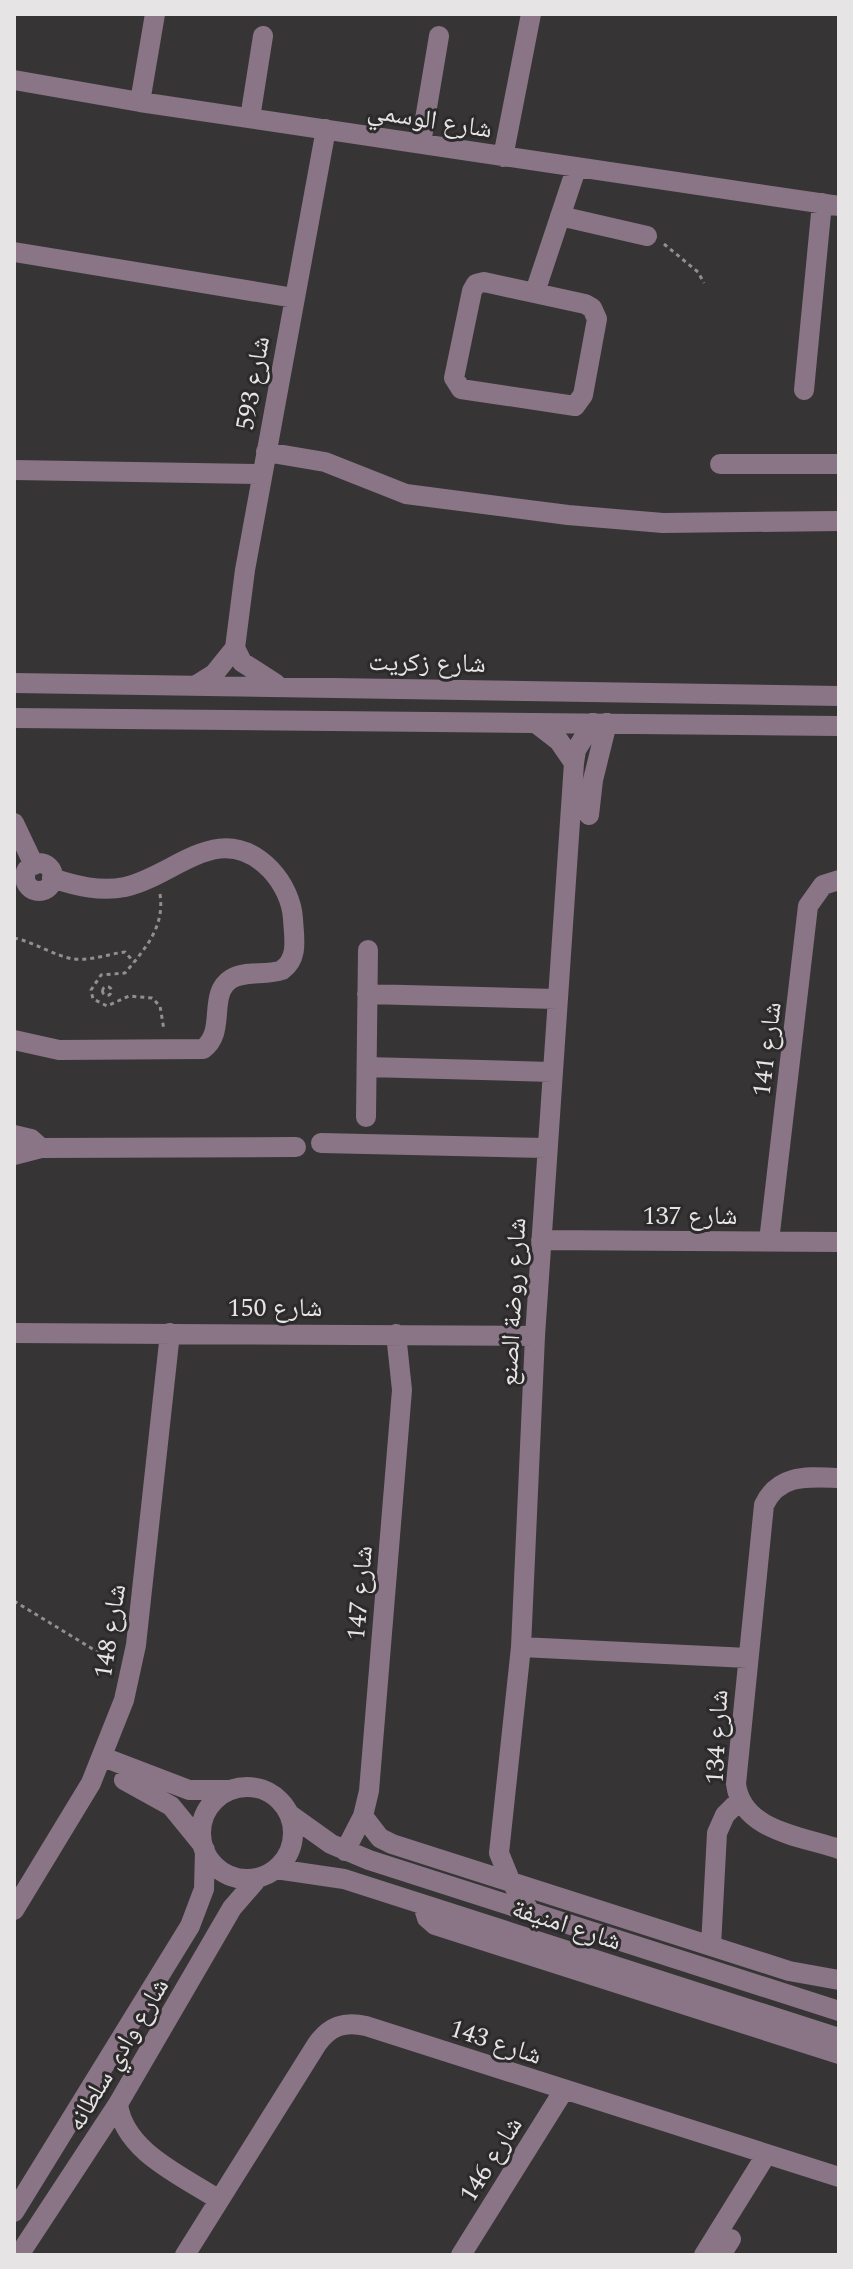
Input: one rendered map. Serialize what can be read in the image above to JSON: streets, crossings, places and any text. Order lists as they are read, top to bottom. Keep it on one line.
{"streets":{"street":["شارع الوسمي","شارع 593","شارع زكريت","شارع 141","شارع 137","شارع روضة الصنع","شارع 150","شارع 147","شارع 148","شارع 134","شارع امنيفة","شارع 143","شارع وادي سلطانه","شارع 146"]},"crossings":[["شارع الوسمي","شارع 593"],["شارع 141","شارع 137"],["شارع 137","شارع روضة الصنع"],["شارع روضة الصنع","شارع 150"],["شارع روضة الصنع","شارع 134"],["شارع روضة الصنع","شارع امنيفة"],["شارع 150","شارع 147"],["شارع 150","شارع 148"],["شارع 147","شارع امنيفة"],["شارع امنيفة","شارع وادي سلطانه"],["شارع 143","شارع 146"]]}
